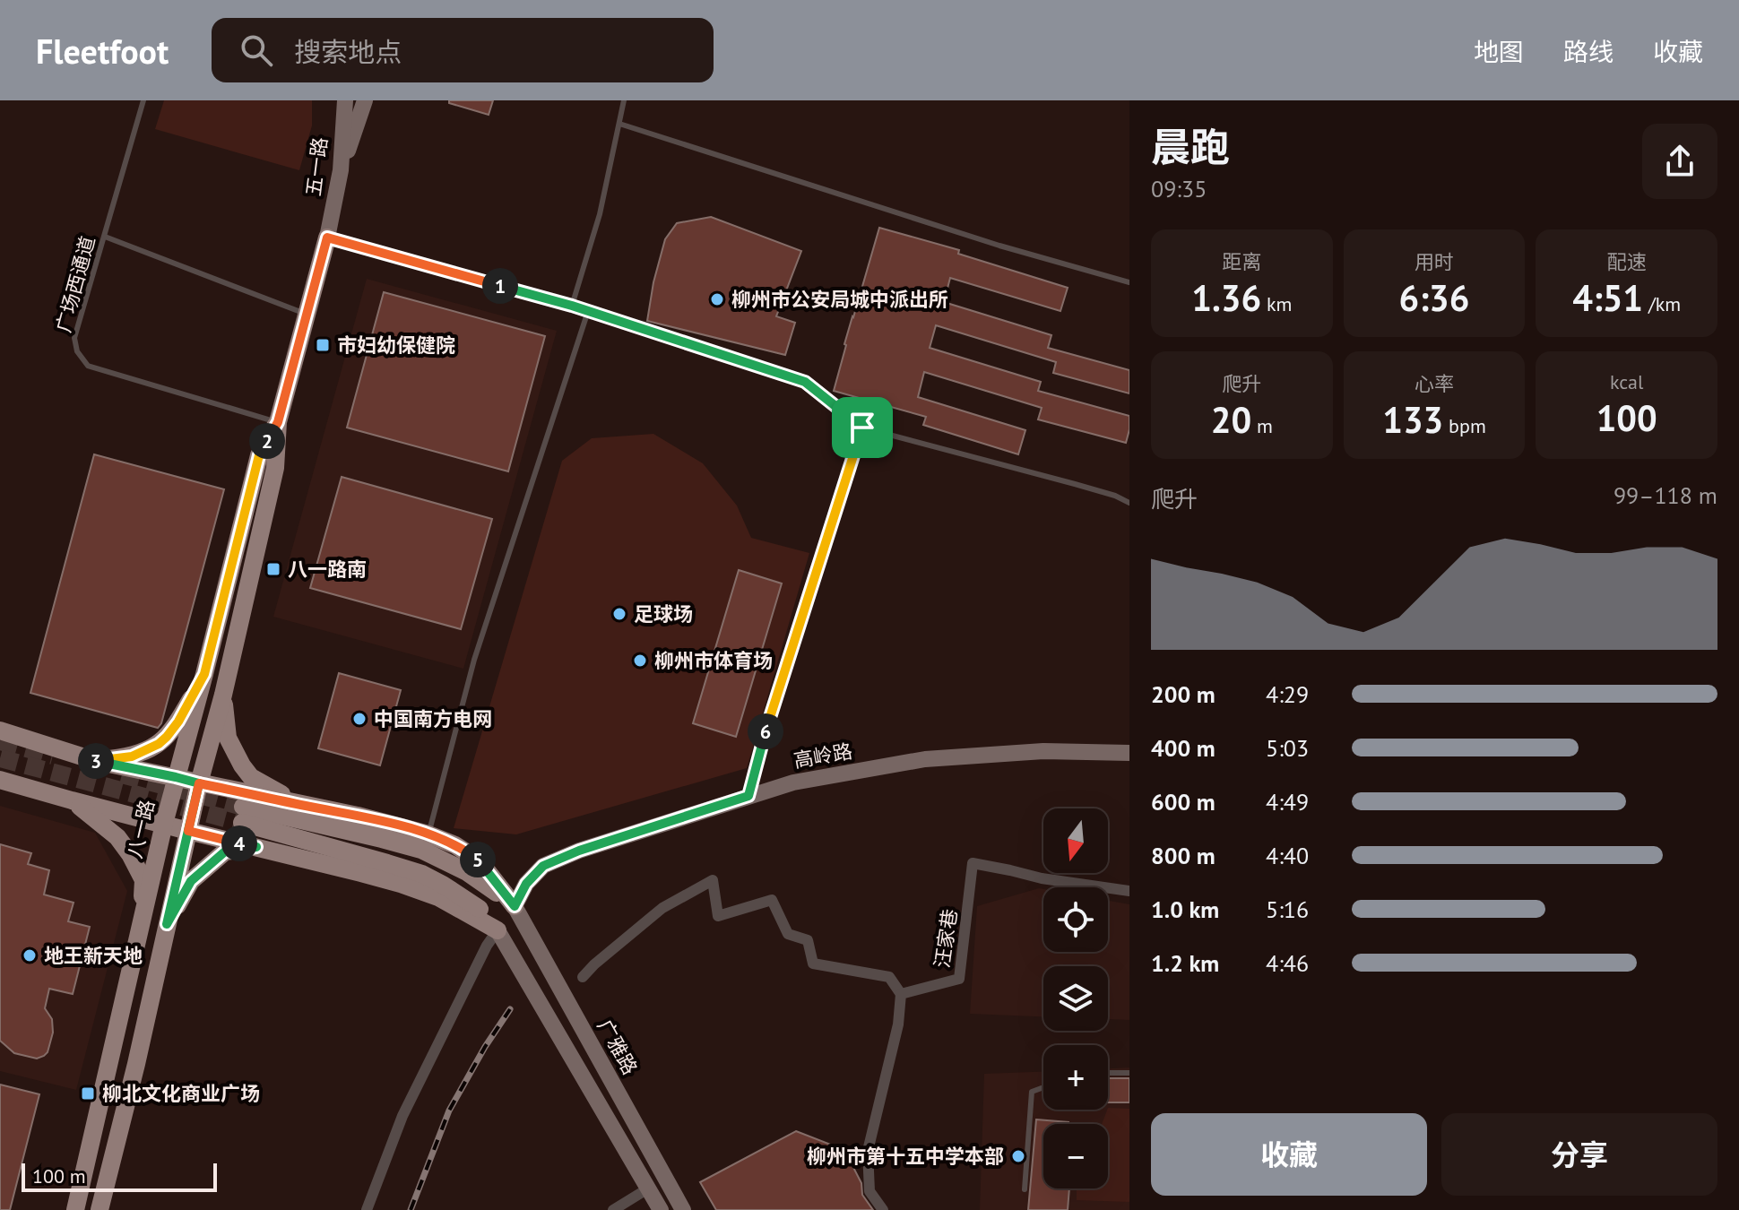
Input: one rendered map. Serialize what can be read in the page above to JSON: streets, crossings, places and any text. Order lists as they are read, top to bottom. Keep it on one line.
{"streets":{"main road":["五一路","高岭路","八一路","广雅路"],"street":["汪家巷"],"lane":["广场西通道"]},"crossings":[["五一路","八一路"],["广场西通道","八一路"],["高岭路","广雅路"]],"places":{"other":["柳州市公安局城中派出所","足球场","柳州市体育场","中国南方电网","地王新天地","柳州市第十五中学本部"],"transit":["市妇幼保健院","八一路南","柳北文化商业广场"]},"scale_bar":"100 m","north":"bottom","page":{"header":"Fleetfoot","search":"搜索地点","nav":["地图","路线","收藏"],"heading":["晨跑","09:35"],"stats":[["距离","1.36 km"],["用时","6:36"],["配速","4:51 /km"],["爬升","20 m"],["心率","133 bpm"],["kcal","100"]],"pins":["1","2","6","3","4","5"],"chart":["爬升","99–118 m"],"list":[{"name":"200 m","note":"4:29"},{"name":"400 m","note":"5:03"},{"name":"600 m","note":"4:49"},{"name":"800 m","note":"4:40"},{"name":"1.0 km","note":"5:16"},{"name":"1.2 km","note":"4:46"}],"map_buttons":["+","−"],"buttons":["收藏","分享"],"scale":"100 m"}}
